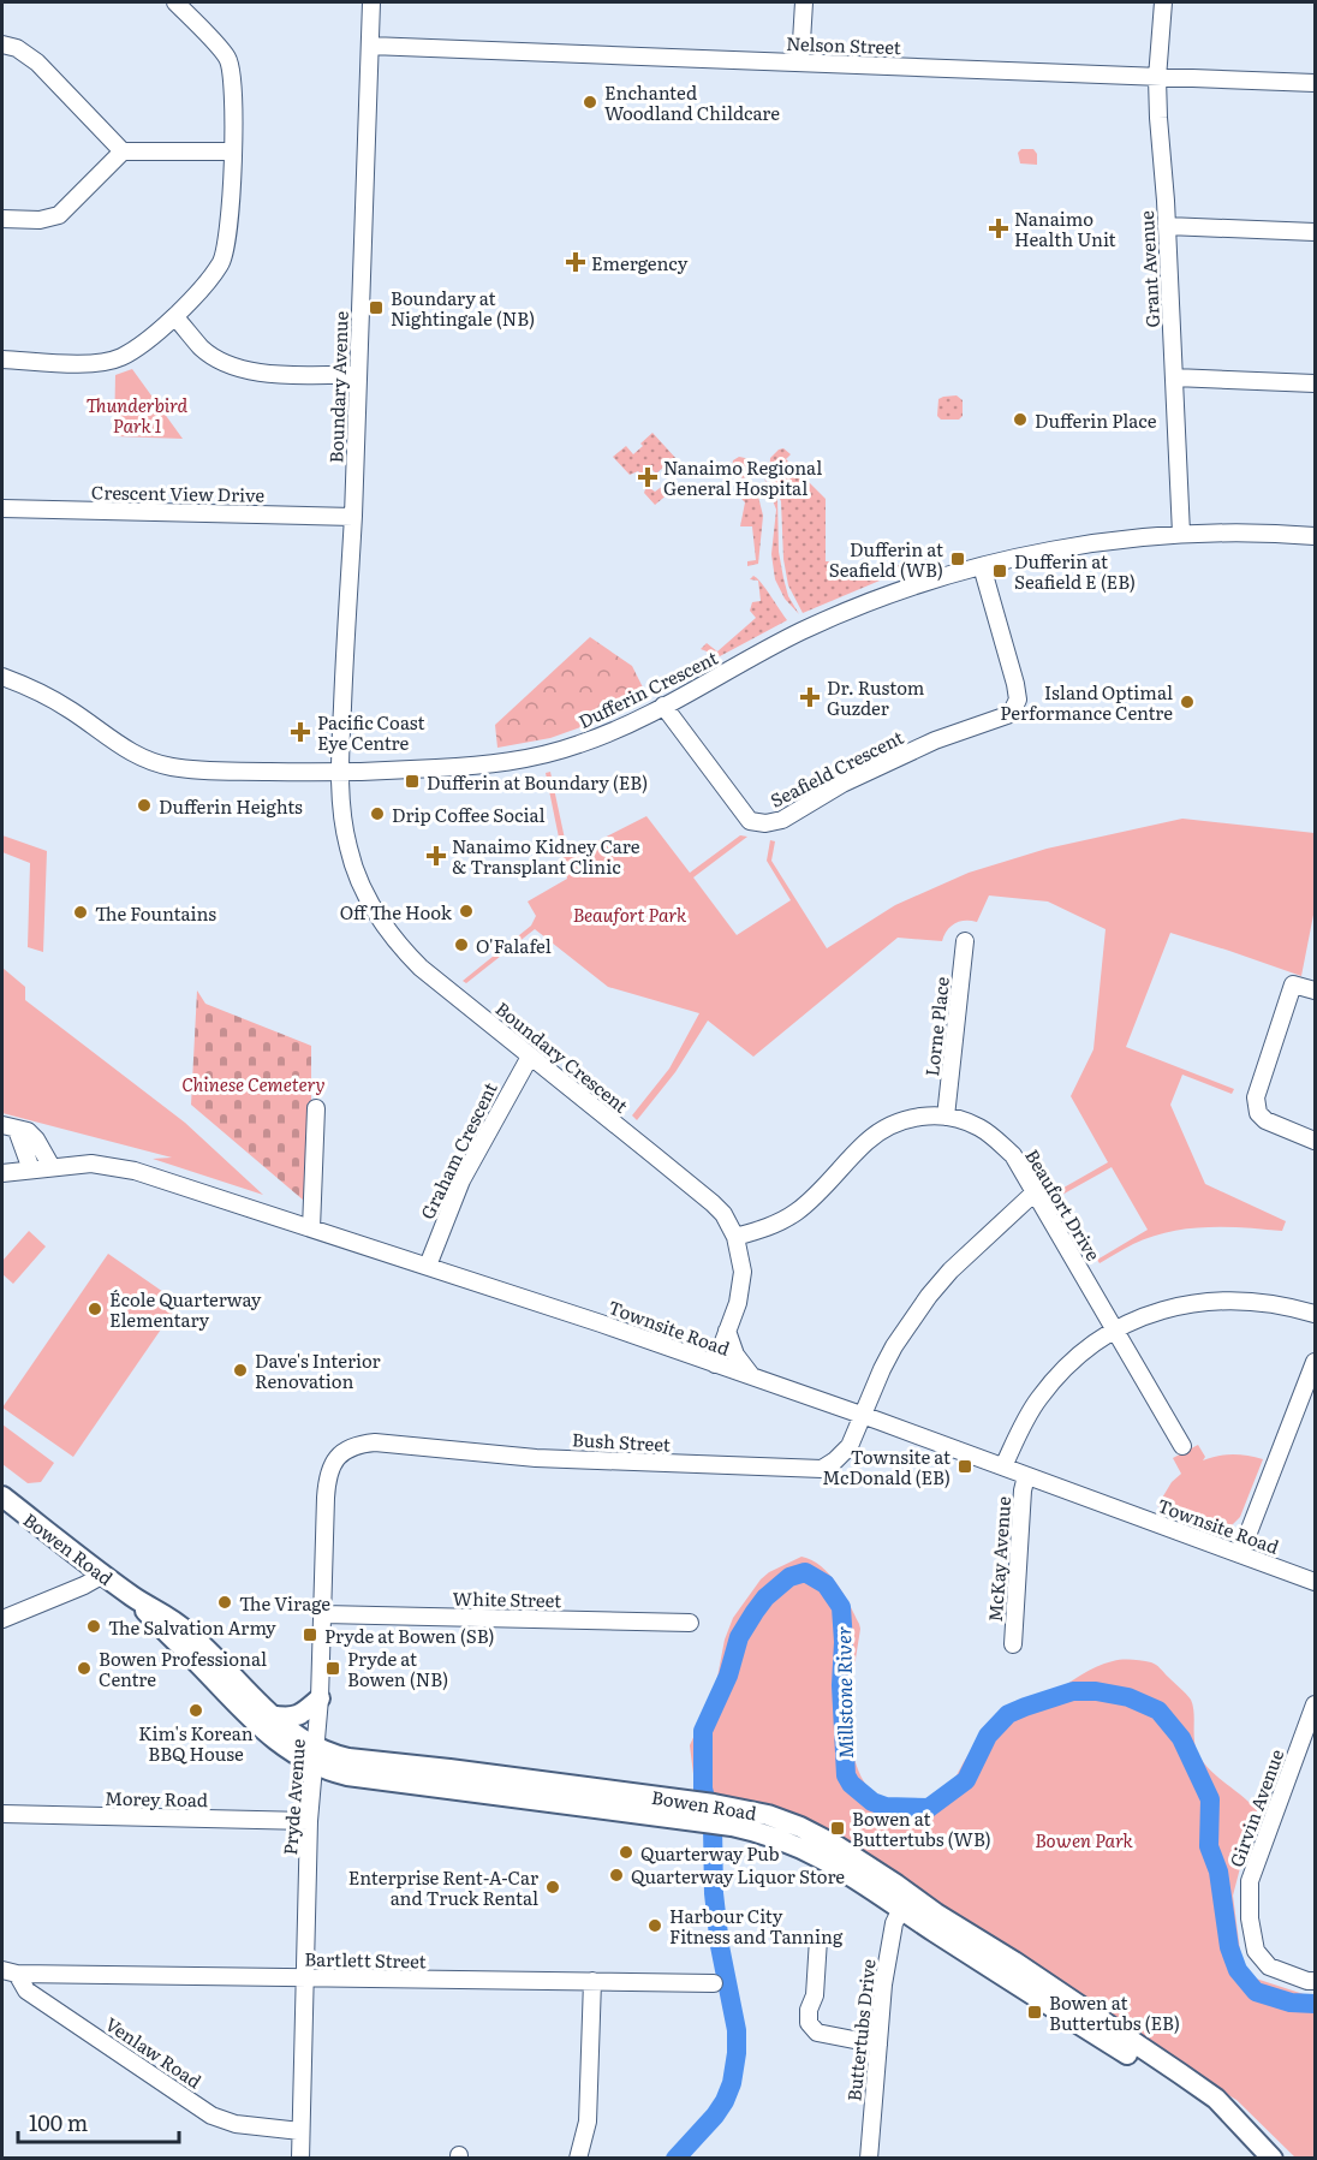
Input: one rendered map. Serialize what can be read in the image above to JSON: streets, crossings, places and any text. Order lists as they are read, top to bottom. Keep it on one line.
{"streets":{"main road":["Bowen Road"],"street":["Nelson Street","Grant Avenue","Boundary Avenue","Crescent View Drive","Dufferin Crescent","Seafield Crescent","Lorne Place","Boundary Crescent","Graham Crescent","Beaufort Drive","Townsite Road","Bush Street","McKay Avenue","White Street","Pryde Avenue","Morey Road","Girvin Avenue","Bartlett Street","Buttertubs Drive","Venlaw Road"]},"crossings":[["Nelson Street","Grant Avenue"],["Nelson Street","Boundary Avenue"],["Grant Avenue","Dufferin Crescent"],["Boundary Avenue","Crescent View Drive"],["Boundary Avenue","Dufferin Crescent"],["Boundary Avenue","Boundary Crescent"],["Dufferin Crescent","Seafield Crescent"],["Dufferin Crescent","Boundary Crescent"],["Lorne Place","Beaufort Drive"],["Boundary Crescent","Graham Crescent"],["Boundary Crescent","Beaufort Drive"],["Boundary Crescent","Townsite Road"],["Graham Crescent","Townsite Road"],["Beaufort Drive","Bush Street"],["Townsite Road","Bush Street"],["Townsite Road","McKay Avenue"],["Bush Street","Pryde Avenue"],["Bowen Road","Pryde Avenue"],["Bowen Road","Buttertubs Drive"],["White Street","Pryde Avenue"],["Pryde Avenue","Morey Road"],["Pryde Avenue","Bartlett Street"],["Pryde Avenue","Venlaw Road"],["Bartlett Street","Venlaw Road"]],"water":["Millstone River"],"parks":["Thunderbird Park 1","Beaufort Park","Chinese Cemetery","Bowen Park"],"places":{"other":["Enchanted Woodland Childcare","Dufferin Place","Island Optimal Performance Centre","Dufferin Heights","Drip Coffee Social","Off The Hook","The Fountains","O'Falafel","École Quarterway Elementary","Dave's Interior Renovation","The Virage","The Salvation Army","Bowen Professional Centre","Kim's Korean BBQ House","Quarterway Pub","Quarterway Liquor Store","Enterprise Rent-A-Car and Truck Rental","Harbour City Fitness and Tanning"],"health":["Nanaimo Health Unit","Emergency","Nanaimo Regional General Hospital","Dr. Rustom Guzder","Pacific Coast Eye Centre","Nanaimo Kidney Care & Transplant Clinic"],"transit":["Boundary at Nightingale (NB)","Dufferin at Seafield (WB)","Dufferin at Seafield E (EB)","Dufferin at Boundary (EB)","Townsite at McDonald (EB)","Pryde at Bowen (SB)","Pryde at Bowen (NB)","Bowen at Buttertubs (WB)","Bowen at Buttertubs (EB)"]},"scale_bar":"100 m"}
